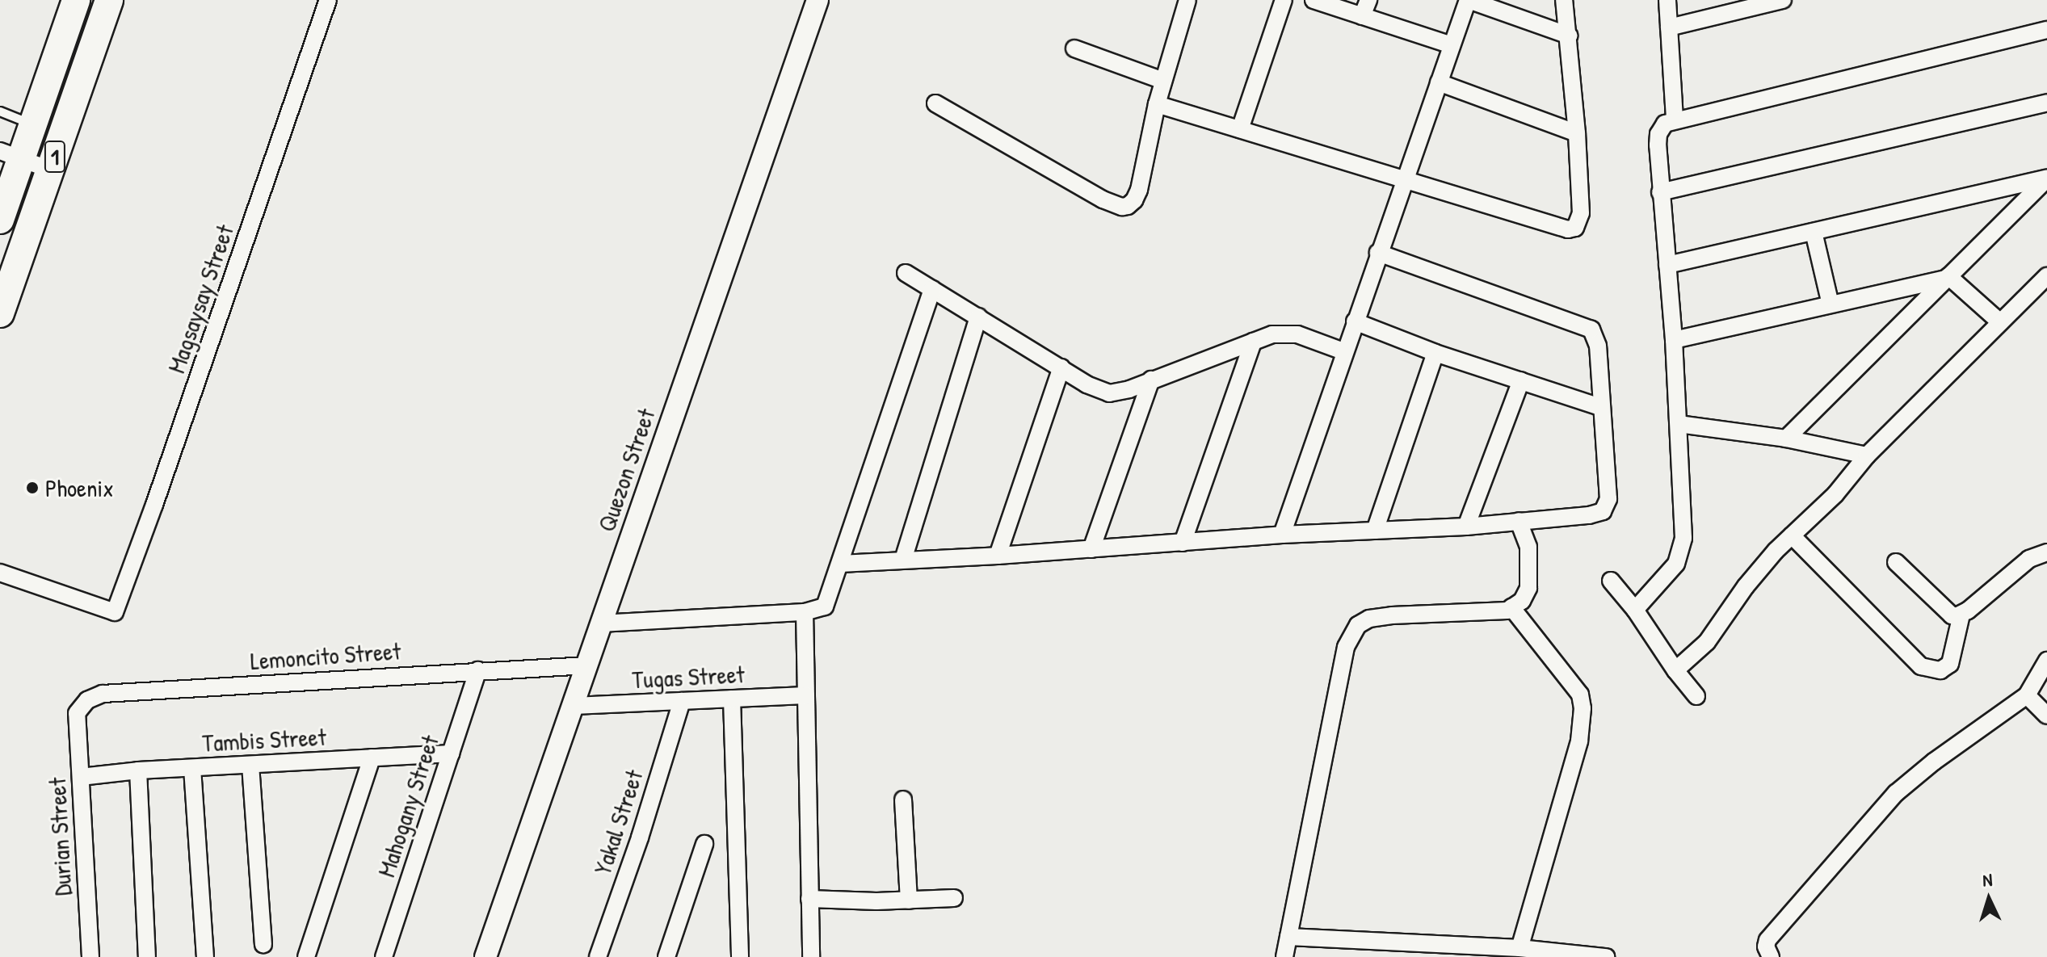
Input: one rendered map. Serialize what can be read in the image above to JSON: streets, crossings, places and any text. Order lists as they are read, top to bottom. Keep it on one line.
{"streets":{"highway":["1"],"street":["Magsaysay Street","Quezon Street","Lemoncito Street","Tugas Street","Tambis Street","Mahogany Street","Yakal Street","Durian Street"]},"crossings":[["Quezon Street","Lemoncito Street"],["Quezon Street","Tugas Street"],["Lemoncito Street","Mahogany Street"],["Lemoncito Street","Durian Street"],["Tugas Street","Yakal Street"],["Tambis Street","Mahogany Street"],["Tambis Street","Durian Street"]],"places":["Phoenix"],"north":"top"}
